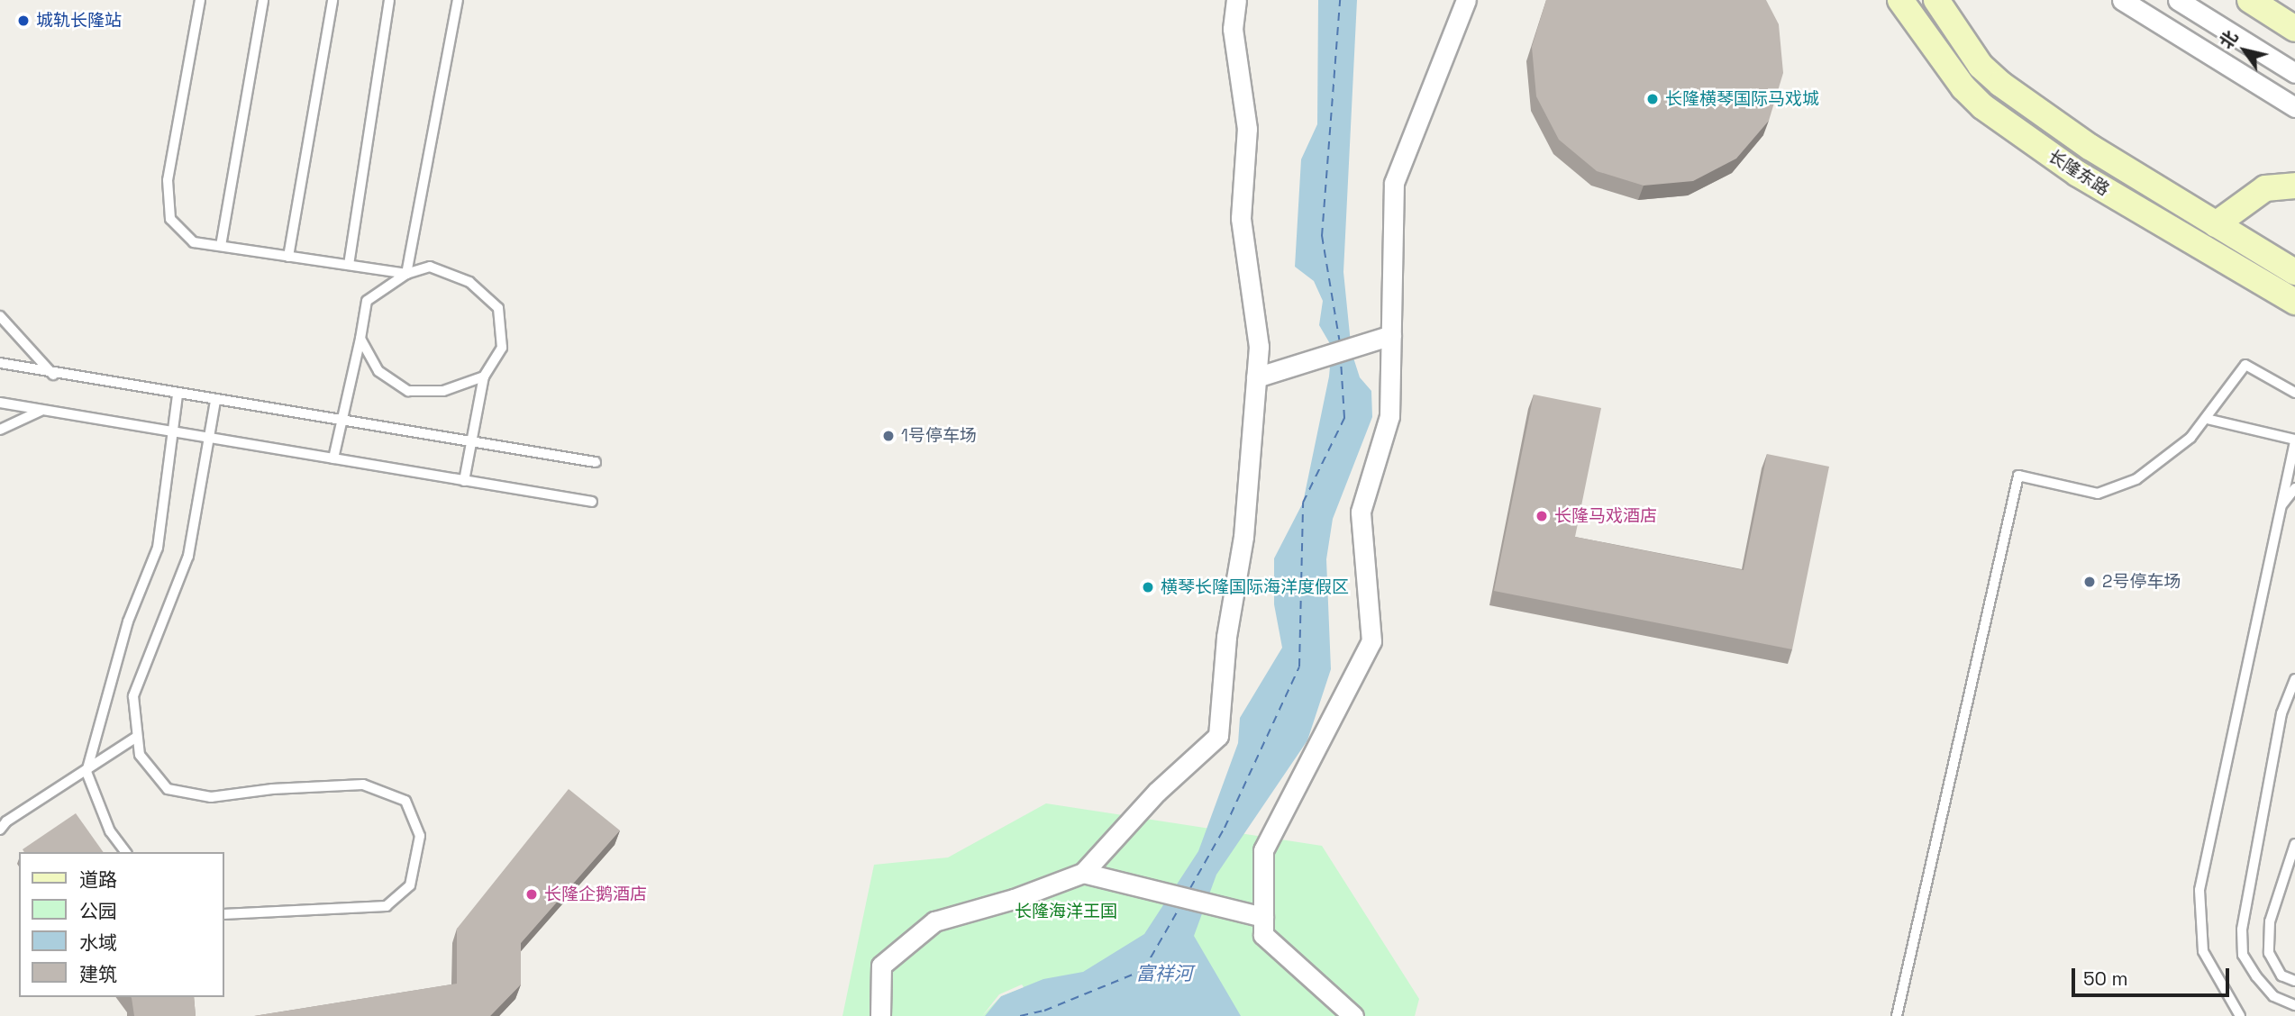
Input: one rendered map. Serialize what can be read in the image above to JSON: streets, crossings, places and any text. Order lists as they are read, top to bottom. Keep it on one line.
{"streets":{"main road":["长隆东路"]},"water":["富祥河"],"parks":["长隆海洋王国"],"places":["城轨长隆站","长隆横琴国际马戏城","1号停车场","长隆马戏酒店","2号停车场","横琴长隆国际海洋度假区","长隆企鹅酒店"],"legend":["道路","公园","水域","建筑"],"scale_bar":"50 m","north":"top left"}
